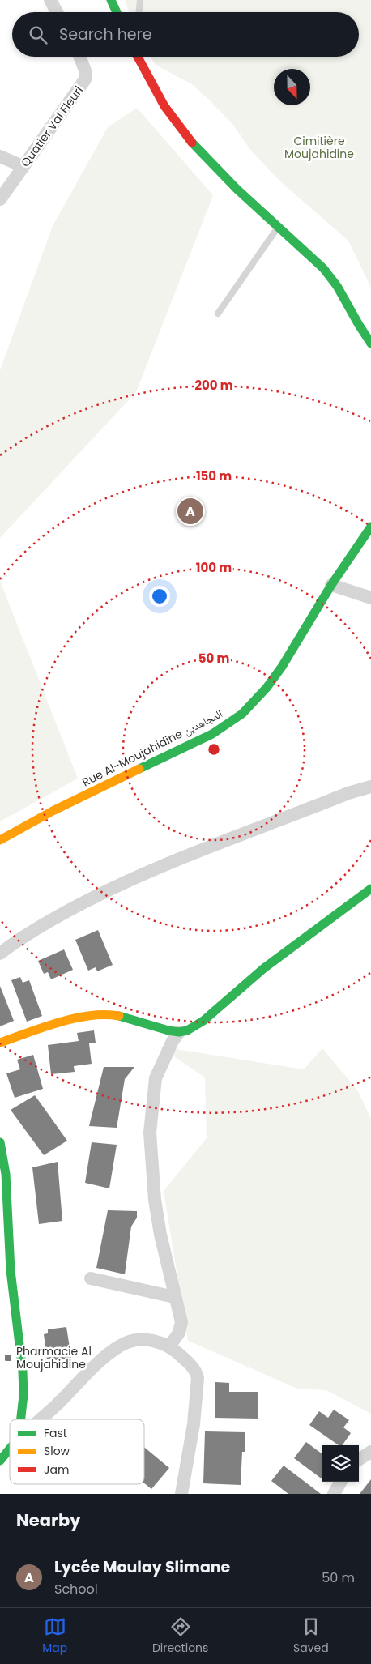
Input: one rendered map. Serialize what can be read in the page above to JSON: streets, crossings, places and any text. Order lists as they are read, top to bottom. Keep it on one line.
{"streets":{"street":["Quatier Val Fleuri","Rue Al-Moujahidine المجاهدين"]},"parks":["Cimitière Moujahidine"],"places":{"transit":["Pharmacie Al Moujahidine"]},"legend":["Fast","Slow","Jam"],"north":"bottom","page":{"search":"Search here","pins":"A","heading":"Nearby","list":[{"mark":"A","name":"Lycée Moulay Slimane","note":"School","value":"50 m"}],"nav":["Map","Directions","Saved"]},"rings":["200 m","150 m","100 m","50 m"]}
